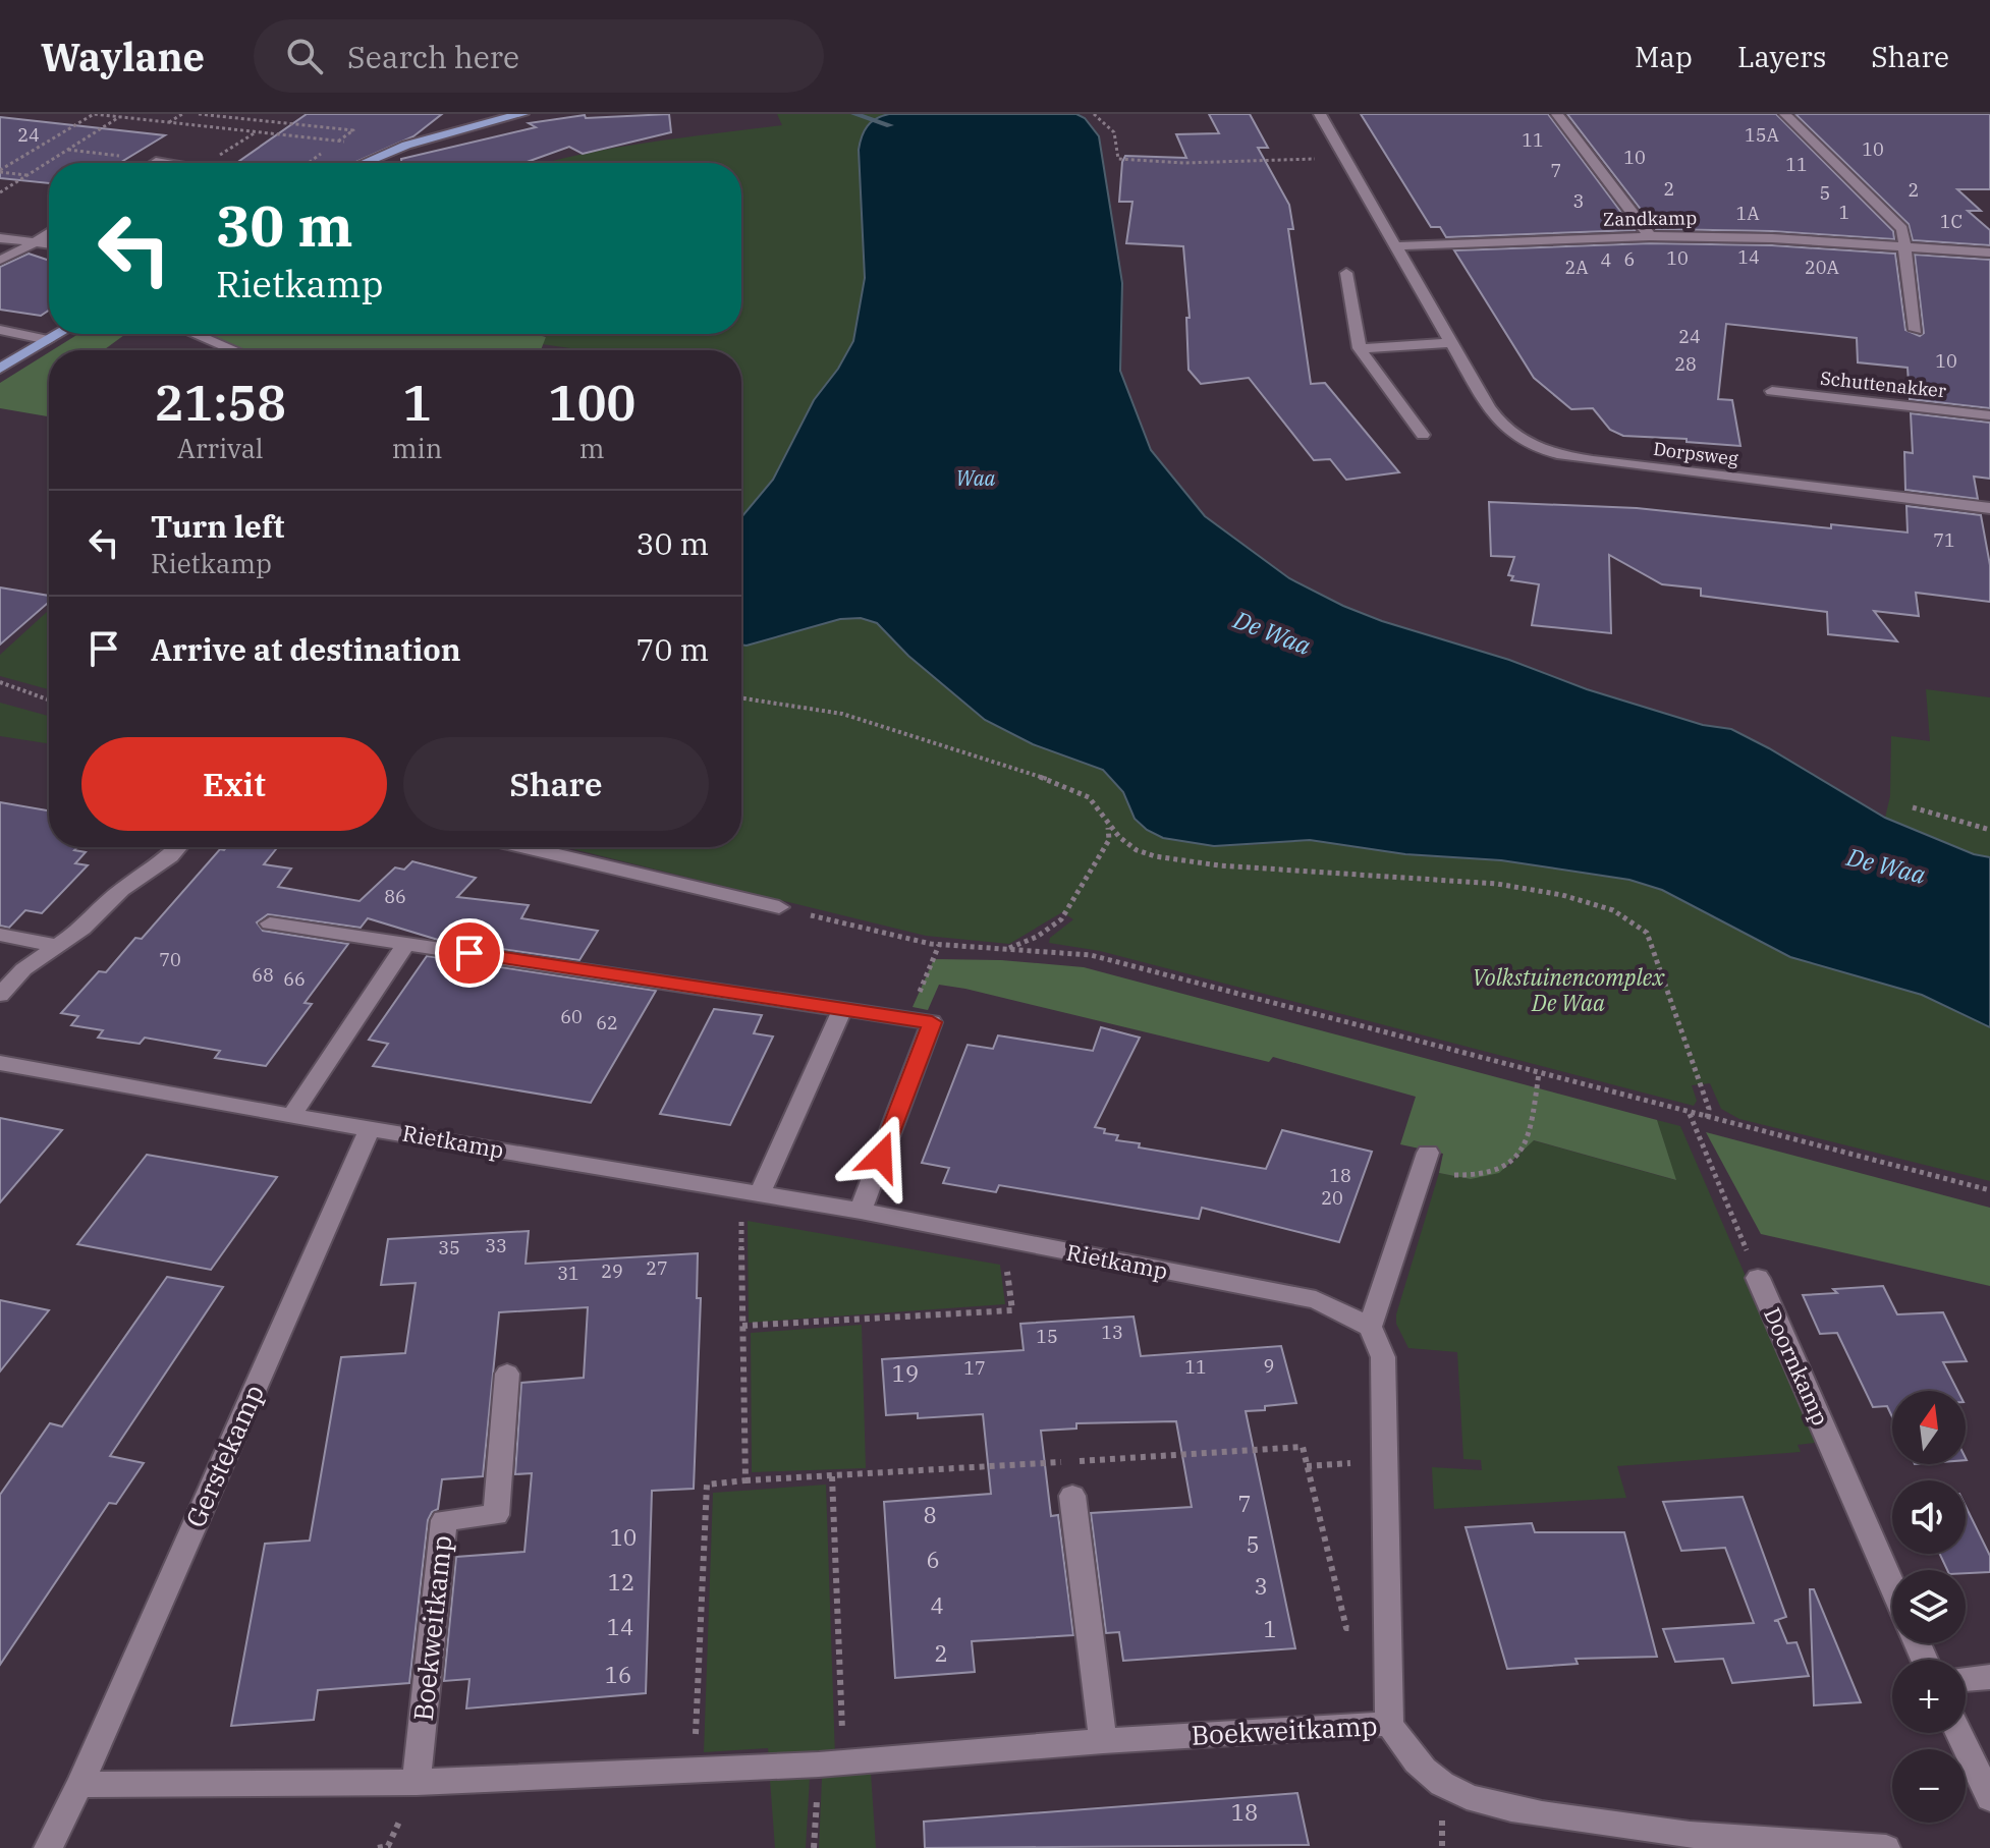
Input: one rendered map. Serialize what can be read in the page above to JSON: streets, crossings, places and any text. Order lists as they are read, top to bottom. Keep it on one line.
{"streets":{"street":["Zandkamp","Schuttenakker","Dorpsweg","Rietkamp","Doornkamp","Gerstekamp","Boekweitkamp"]},"crossings":[["Zandkamp","Dorpsweg"],["Rietkamp","Gerstekamp"],["Gerstekamp","Boekweitkamp"]],"water":["Waa","De Waa"],"parks":["Volkstuinencomplex De Waa"],"house_numbers":["24","15A","11","10","10","11","7","2","2","5","3","1","1A","1C","14","10","6","4","2A","20A","24","10","28","71","86","70","68","66","60","62","18","20","33","35","27","29","31","13","15","9","11","17","19","7","8","10","5","6","12","3","4","14","1","2","16","18"],"north":"top","page":{"header":"Waylane","search":"Search here","nav":["Map","Layers","Share"],"turn":["30 m","Rietkamp"],"eta":["21:58","Arrival","1","min","100","m"],"list":[{"name":"Turn left","note":"Rietkamp","value":"30 m"},{"name":"Arrive at destination","value":"70 m"}],"buttons":["Exit","Share"],"map_buttons":["+","−"]}}
